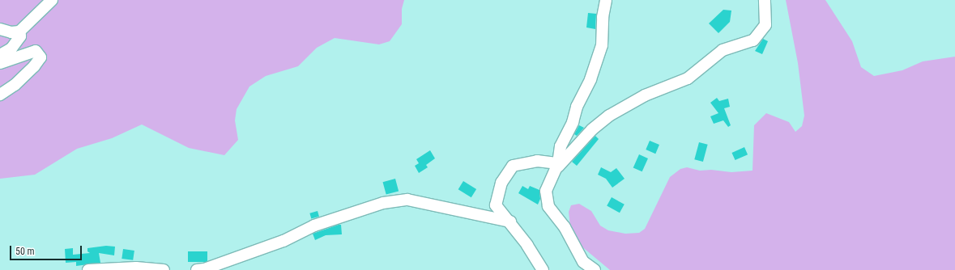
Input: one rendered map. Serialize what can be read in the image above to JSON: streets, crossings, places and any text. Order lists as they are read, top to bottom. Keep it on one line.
{"scale_bar":"50 m"}
